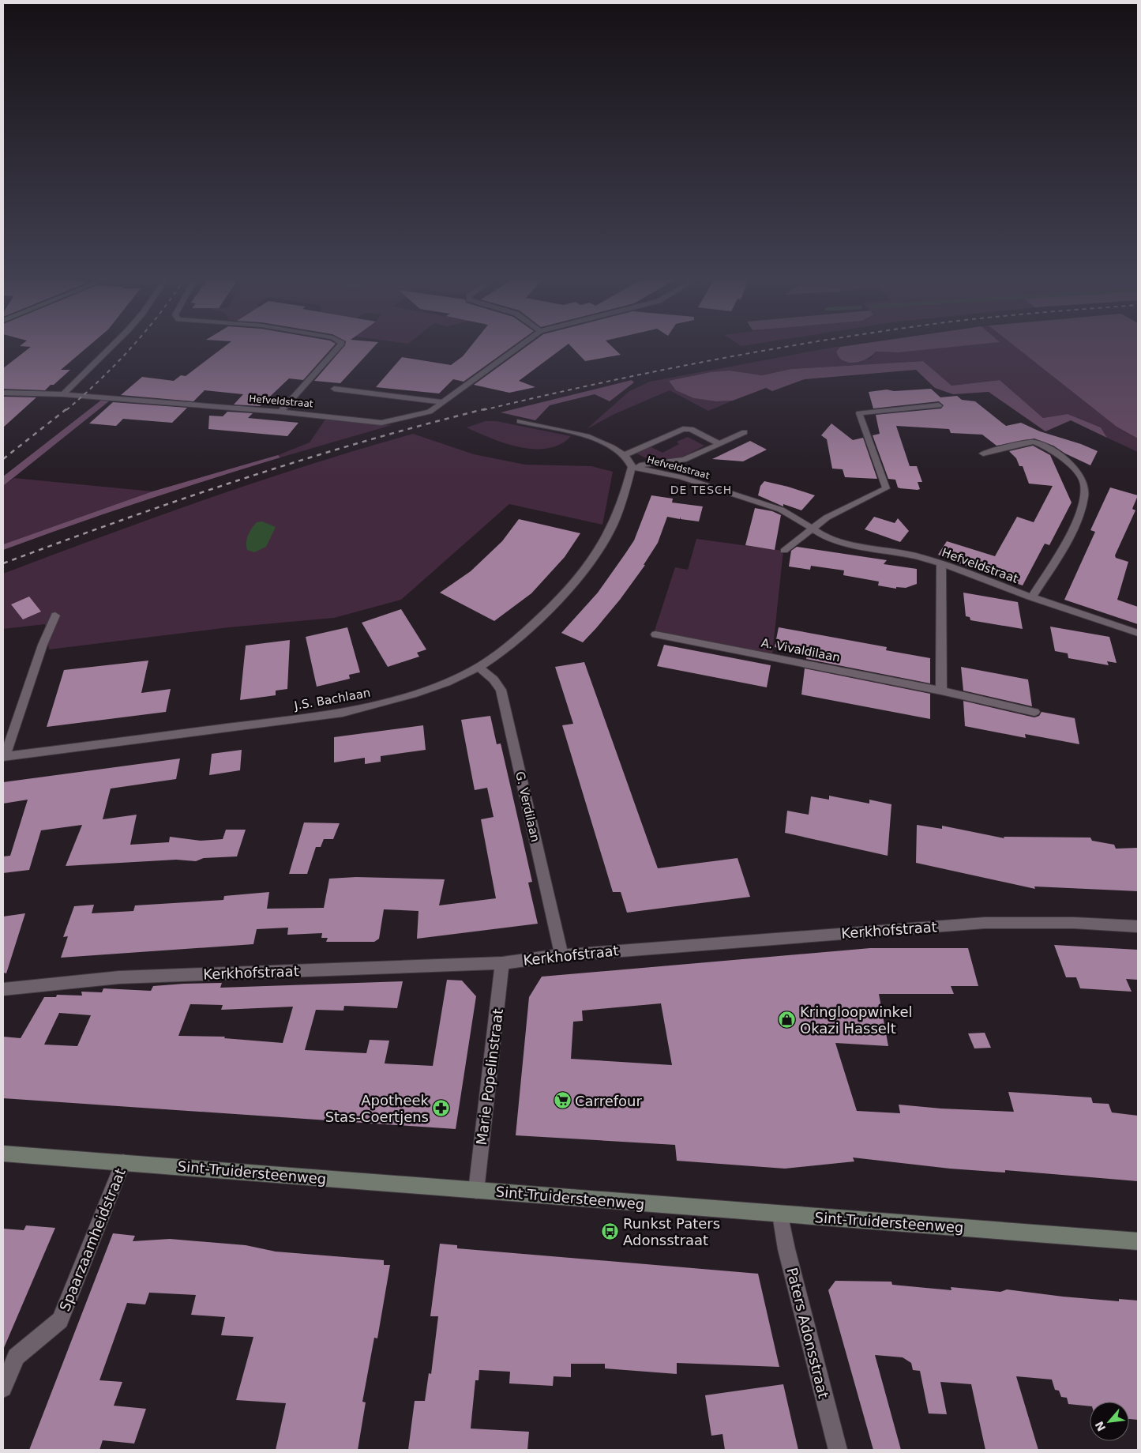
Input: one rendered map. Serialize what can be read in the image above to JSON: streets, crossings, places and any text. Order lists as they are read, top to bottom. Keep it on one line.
{"streets":{"main road":["Sint-Truidersteenweg"],"street":["Hefveldstraat","A. Vivaldilaan","J.S. Bachlaan","G. Verdilaan","Kerkhofstraat","Marie Popelinstraat","Spaarzaamheidstraat","Paters Adonsstraat"]},"crossings":[["Hefveldstraat","J.S. Bachlaan"],["J.S. Bachlaan","G. Verdilaan"],["G. Verdilaan","Kerkhofstraat"],["Kerkhofstraat","Marie Popelinstraat"],["Marie Popelinstraat","Sint-Truidersteenweg"],["Sint-Truidersteenweg","Spaarzaamheidstraat"],["Sint-Truidersteenweg","Paters Adonsstraat"]],"districts":["DE TESCH"],"places":{"shop":["Kringloopwinkel Okazi Hasselt"],"supermarket":["Carrefour"],"pharmacy":["Apotheek Stas-Coertjens"],"bus stop":["Runkst Paters Adonsstraat"]},"north":"bottom left"}
